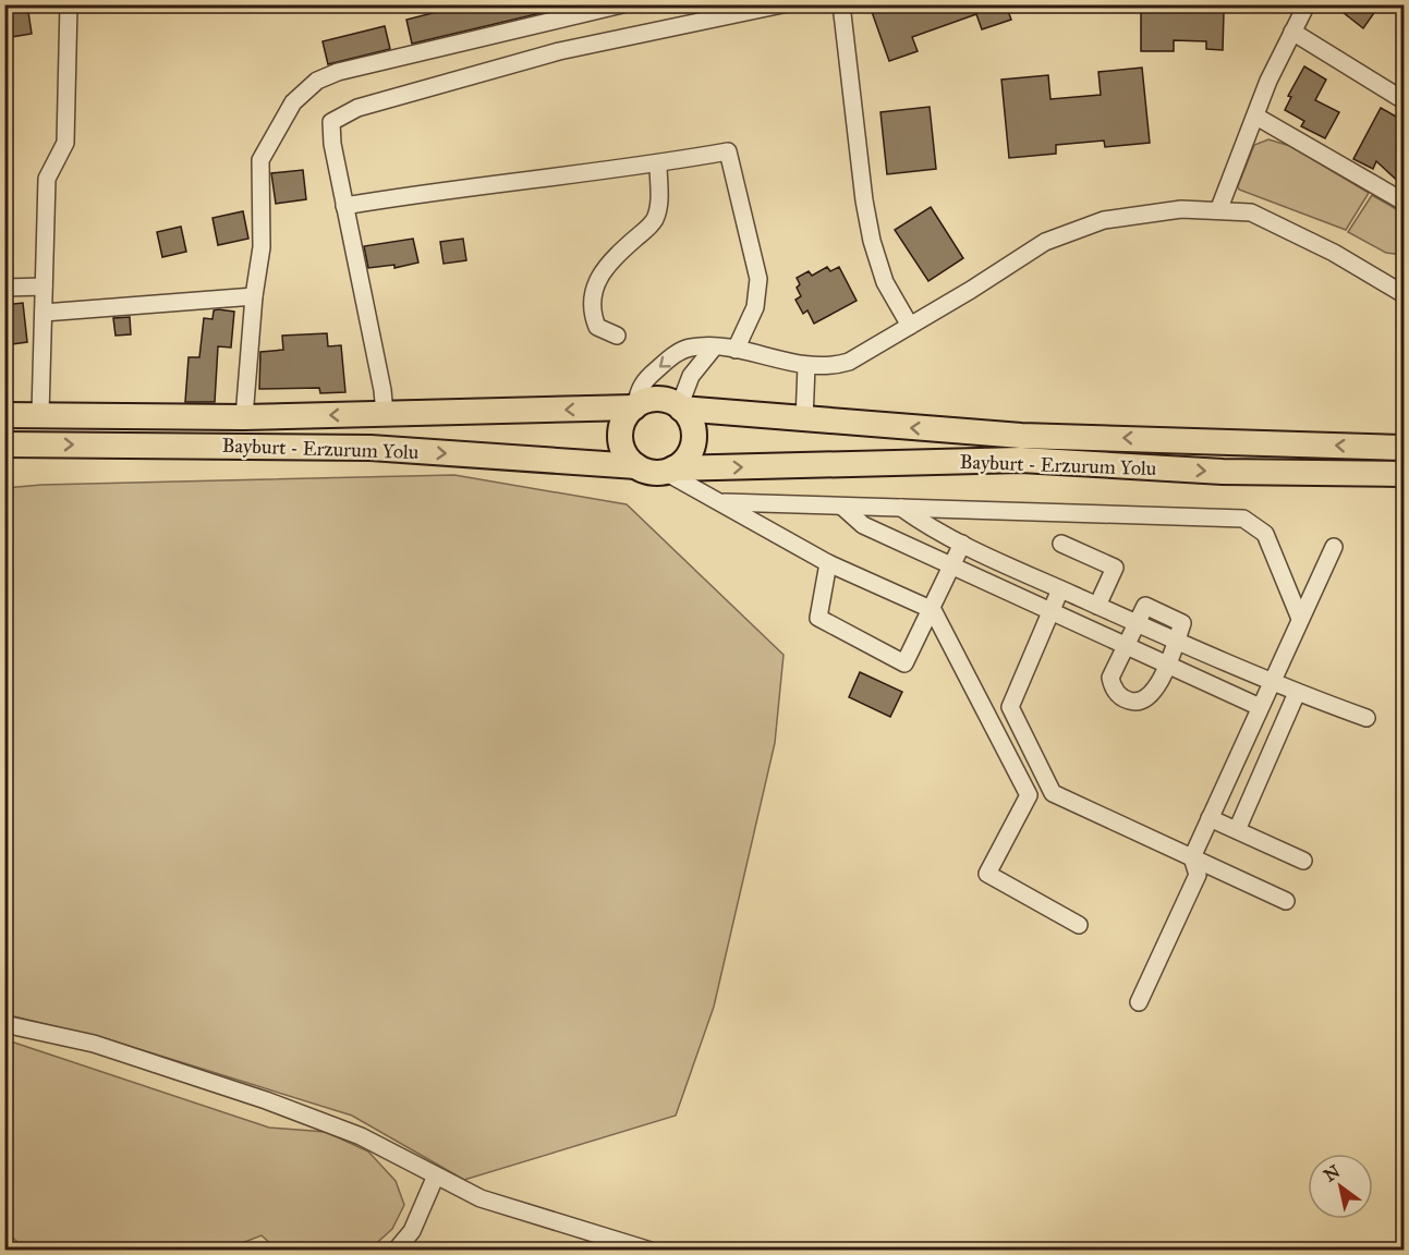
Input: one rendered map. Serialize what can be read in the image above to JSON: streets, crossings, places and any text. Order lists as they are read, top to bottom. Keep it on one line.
{"streets":{"highway":["Bayburt - Erzurum Yolu"]},"north":"top left"}
